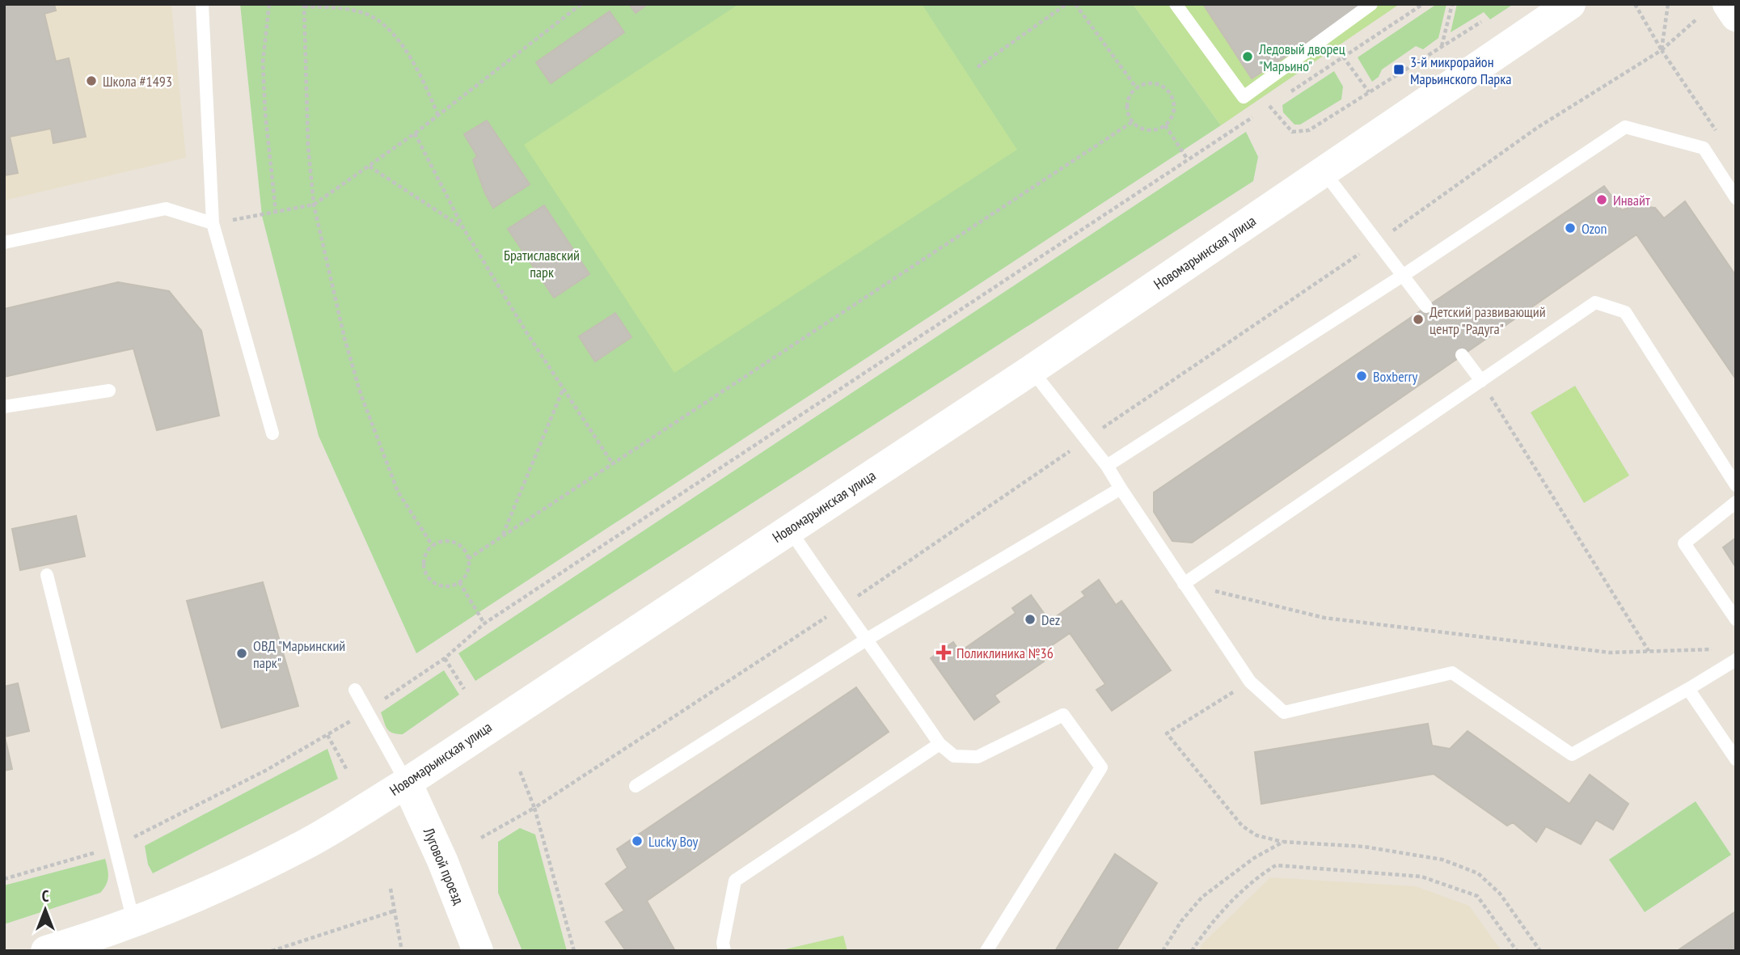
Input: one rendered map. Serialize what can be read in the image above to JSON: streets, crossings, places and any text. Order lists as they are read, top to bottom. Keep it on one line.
{"streets":{"street":["Новомарьинская улица","Луговой проезд"]},"crossings":[["Новомарьинская улица","Луговой проезд"]],"parks":["Братиславский парк"],"places":{"other":["Ледовый дворец \"Марьино\"","Школа #1493","Инвайт","Ozon","Детский развивающий центр \"Радуга\"","Boxberry","Dez","ОВД \"Марьинский парк\"","Lucky Boy"],"transit":["3-й микрорайон Марьинского Парка"],"health":["Поликлиника №36"]},"north":"top"}
